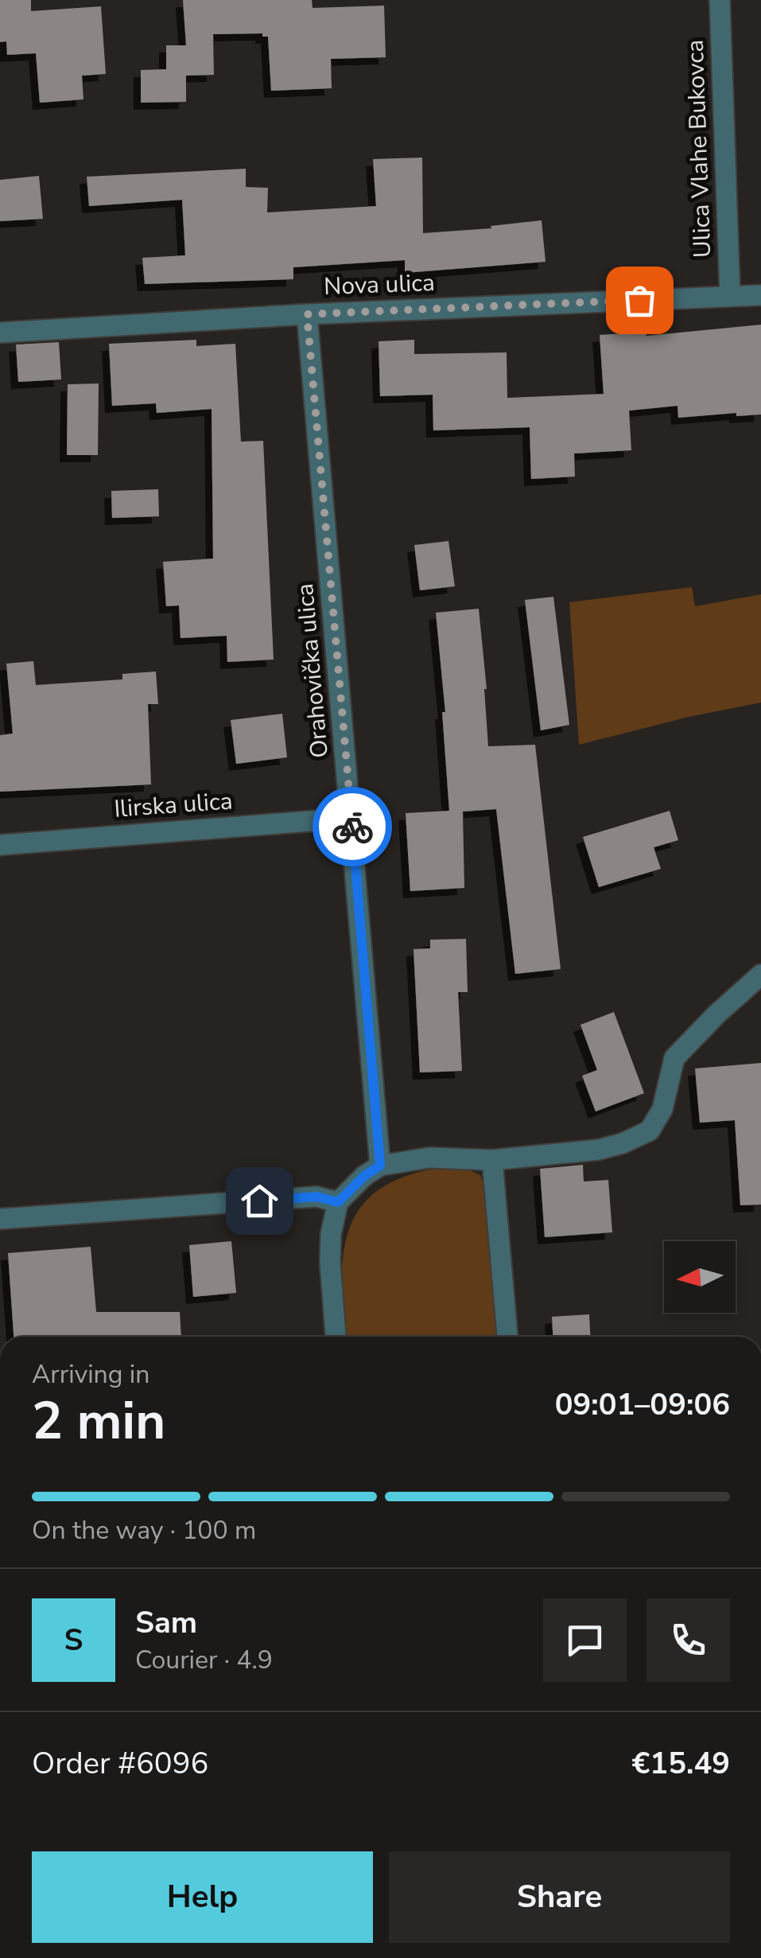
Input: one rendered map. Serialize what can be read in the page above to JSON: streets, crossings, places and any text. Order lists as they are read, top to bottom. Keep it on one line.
{"streets":{"street":["Ulica Vlahe Bukovca","Nova ulica","Orahovička ulica","Ilirska ulica"]},"crossings":[["Ulica Vlahe Bukovca","Nova ulica"],["Nova ulica","Orahovička ulica"],["Orahovička ulica","Ilirska ulica"]],"north":"left","page":{"heading":["2 min","Arriving in","09:01–09:06"],"panel":["Sam","Courier · 4.9","Order #6096","€15.49"],"bar":"On the way · 100 m","round":"S","buttons":["Help","Share"]}}
